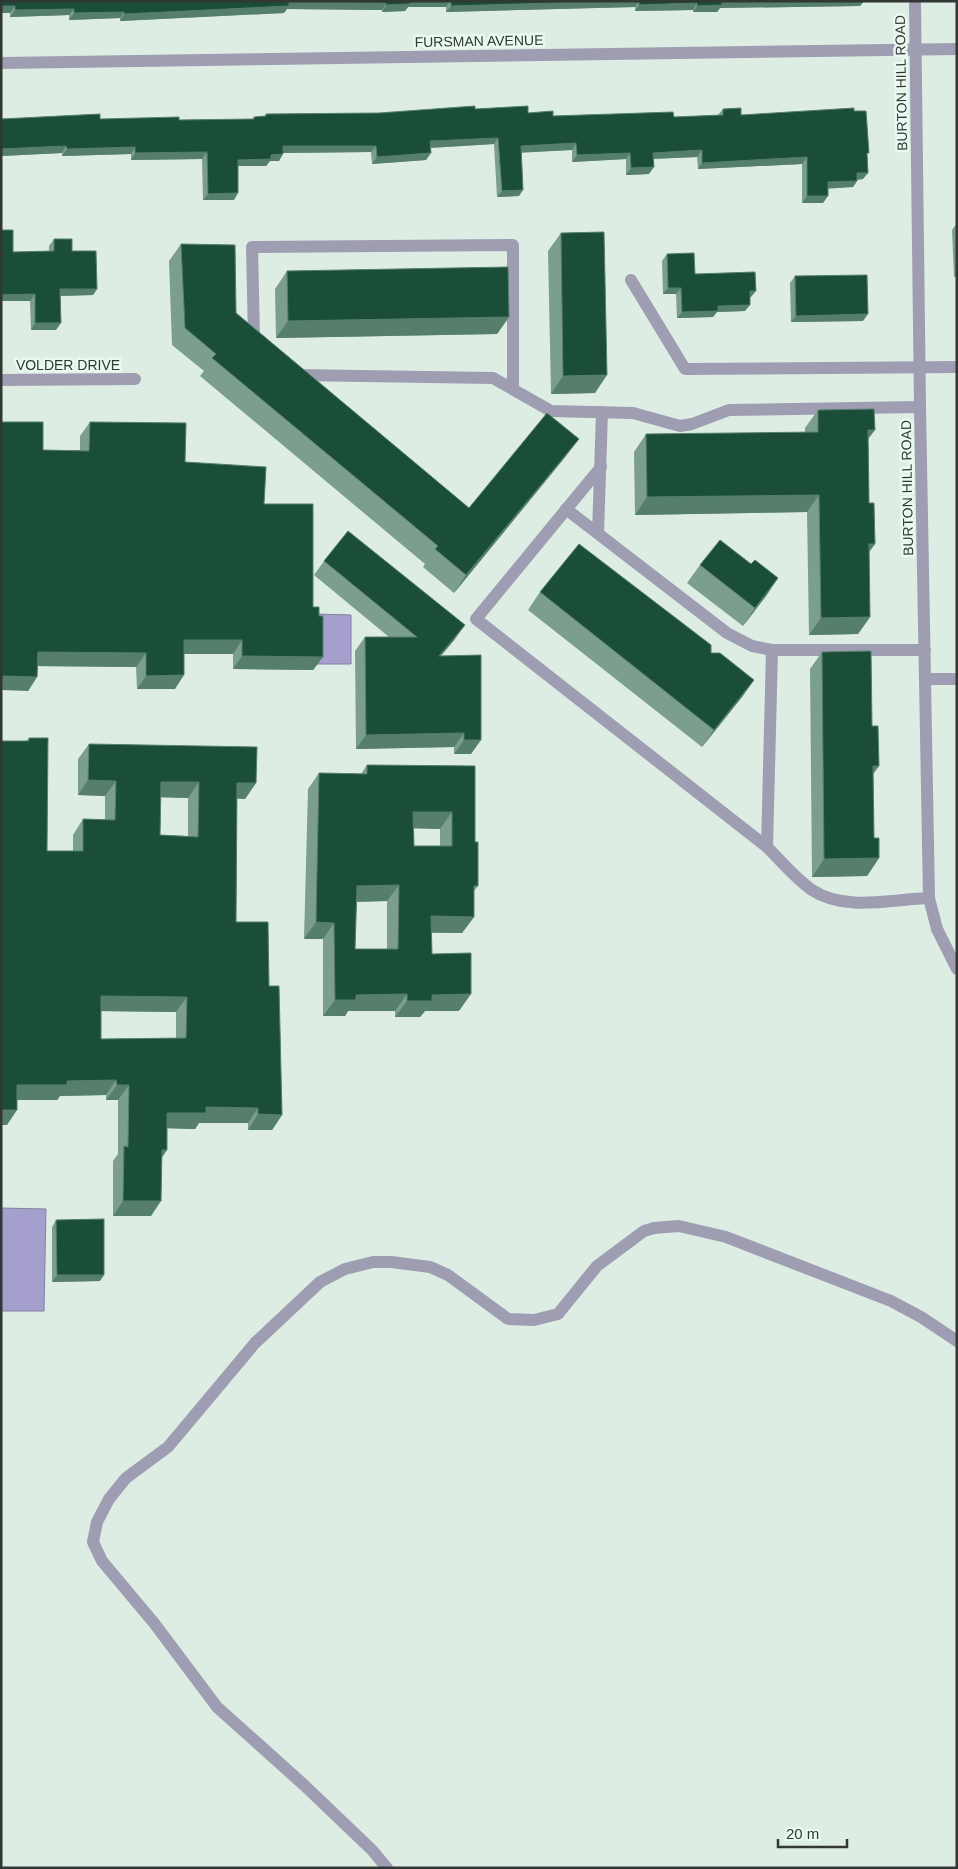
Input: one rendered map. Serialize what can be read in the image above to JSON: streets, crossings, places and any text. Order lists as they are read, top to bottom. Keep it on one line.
{"streets":{"street":["FURSMAN AVENUE","BURTON HILL ROAD","VOLDER DRIVE"]},"crossings":[["FURSMAN AVENUE","BURTON HILL ROAD"]],"scale_bar":"20 m"}
